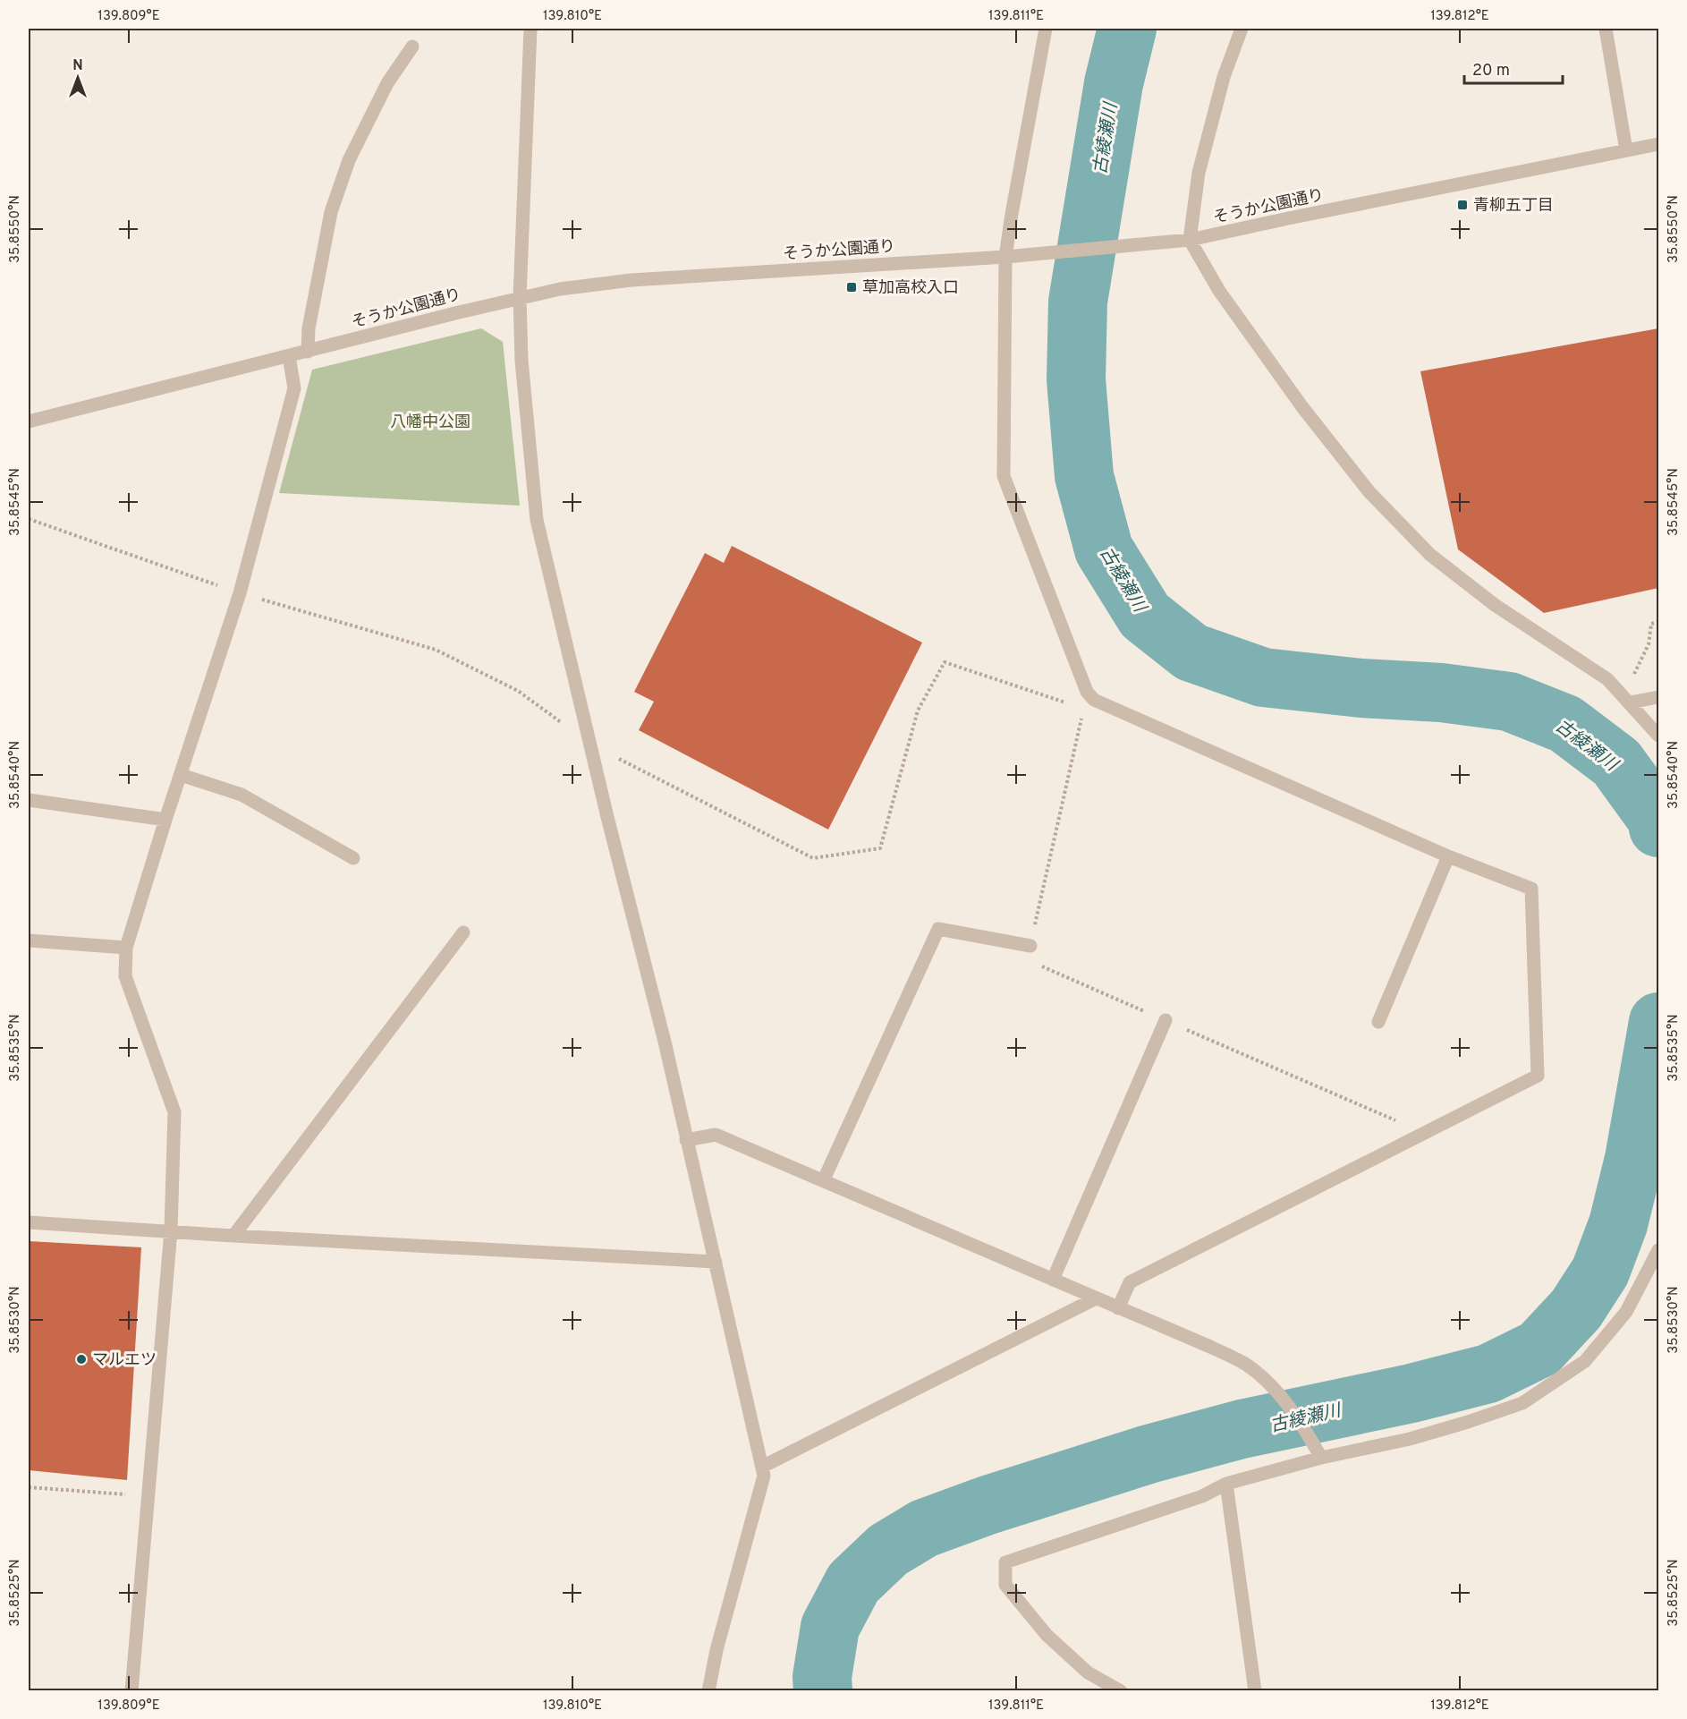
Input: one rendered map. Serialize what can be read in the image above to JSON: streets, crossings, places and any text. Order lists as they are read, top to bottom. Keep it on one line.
{"streets":{"street":["そうか公園通り"]},"water":["古綾瀬川"],"parks":["八幡中公園"],"places":{"transit":["青柳五丁目","草加高校入口"],"other":["マルエツ"]},"scale_bar":"20 m","north":"top","coordinates":["139.809°E","139.810°E","139.811°E","139.812°E","35.8550°N","35.8545°N","35.8540°N","35.8535°N","35.8530°N","35.8525°N"]}
